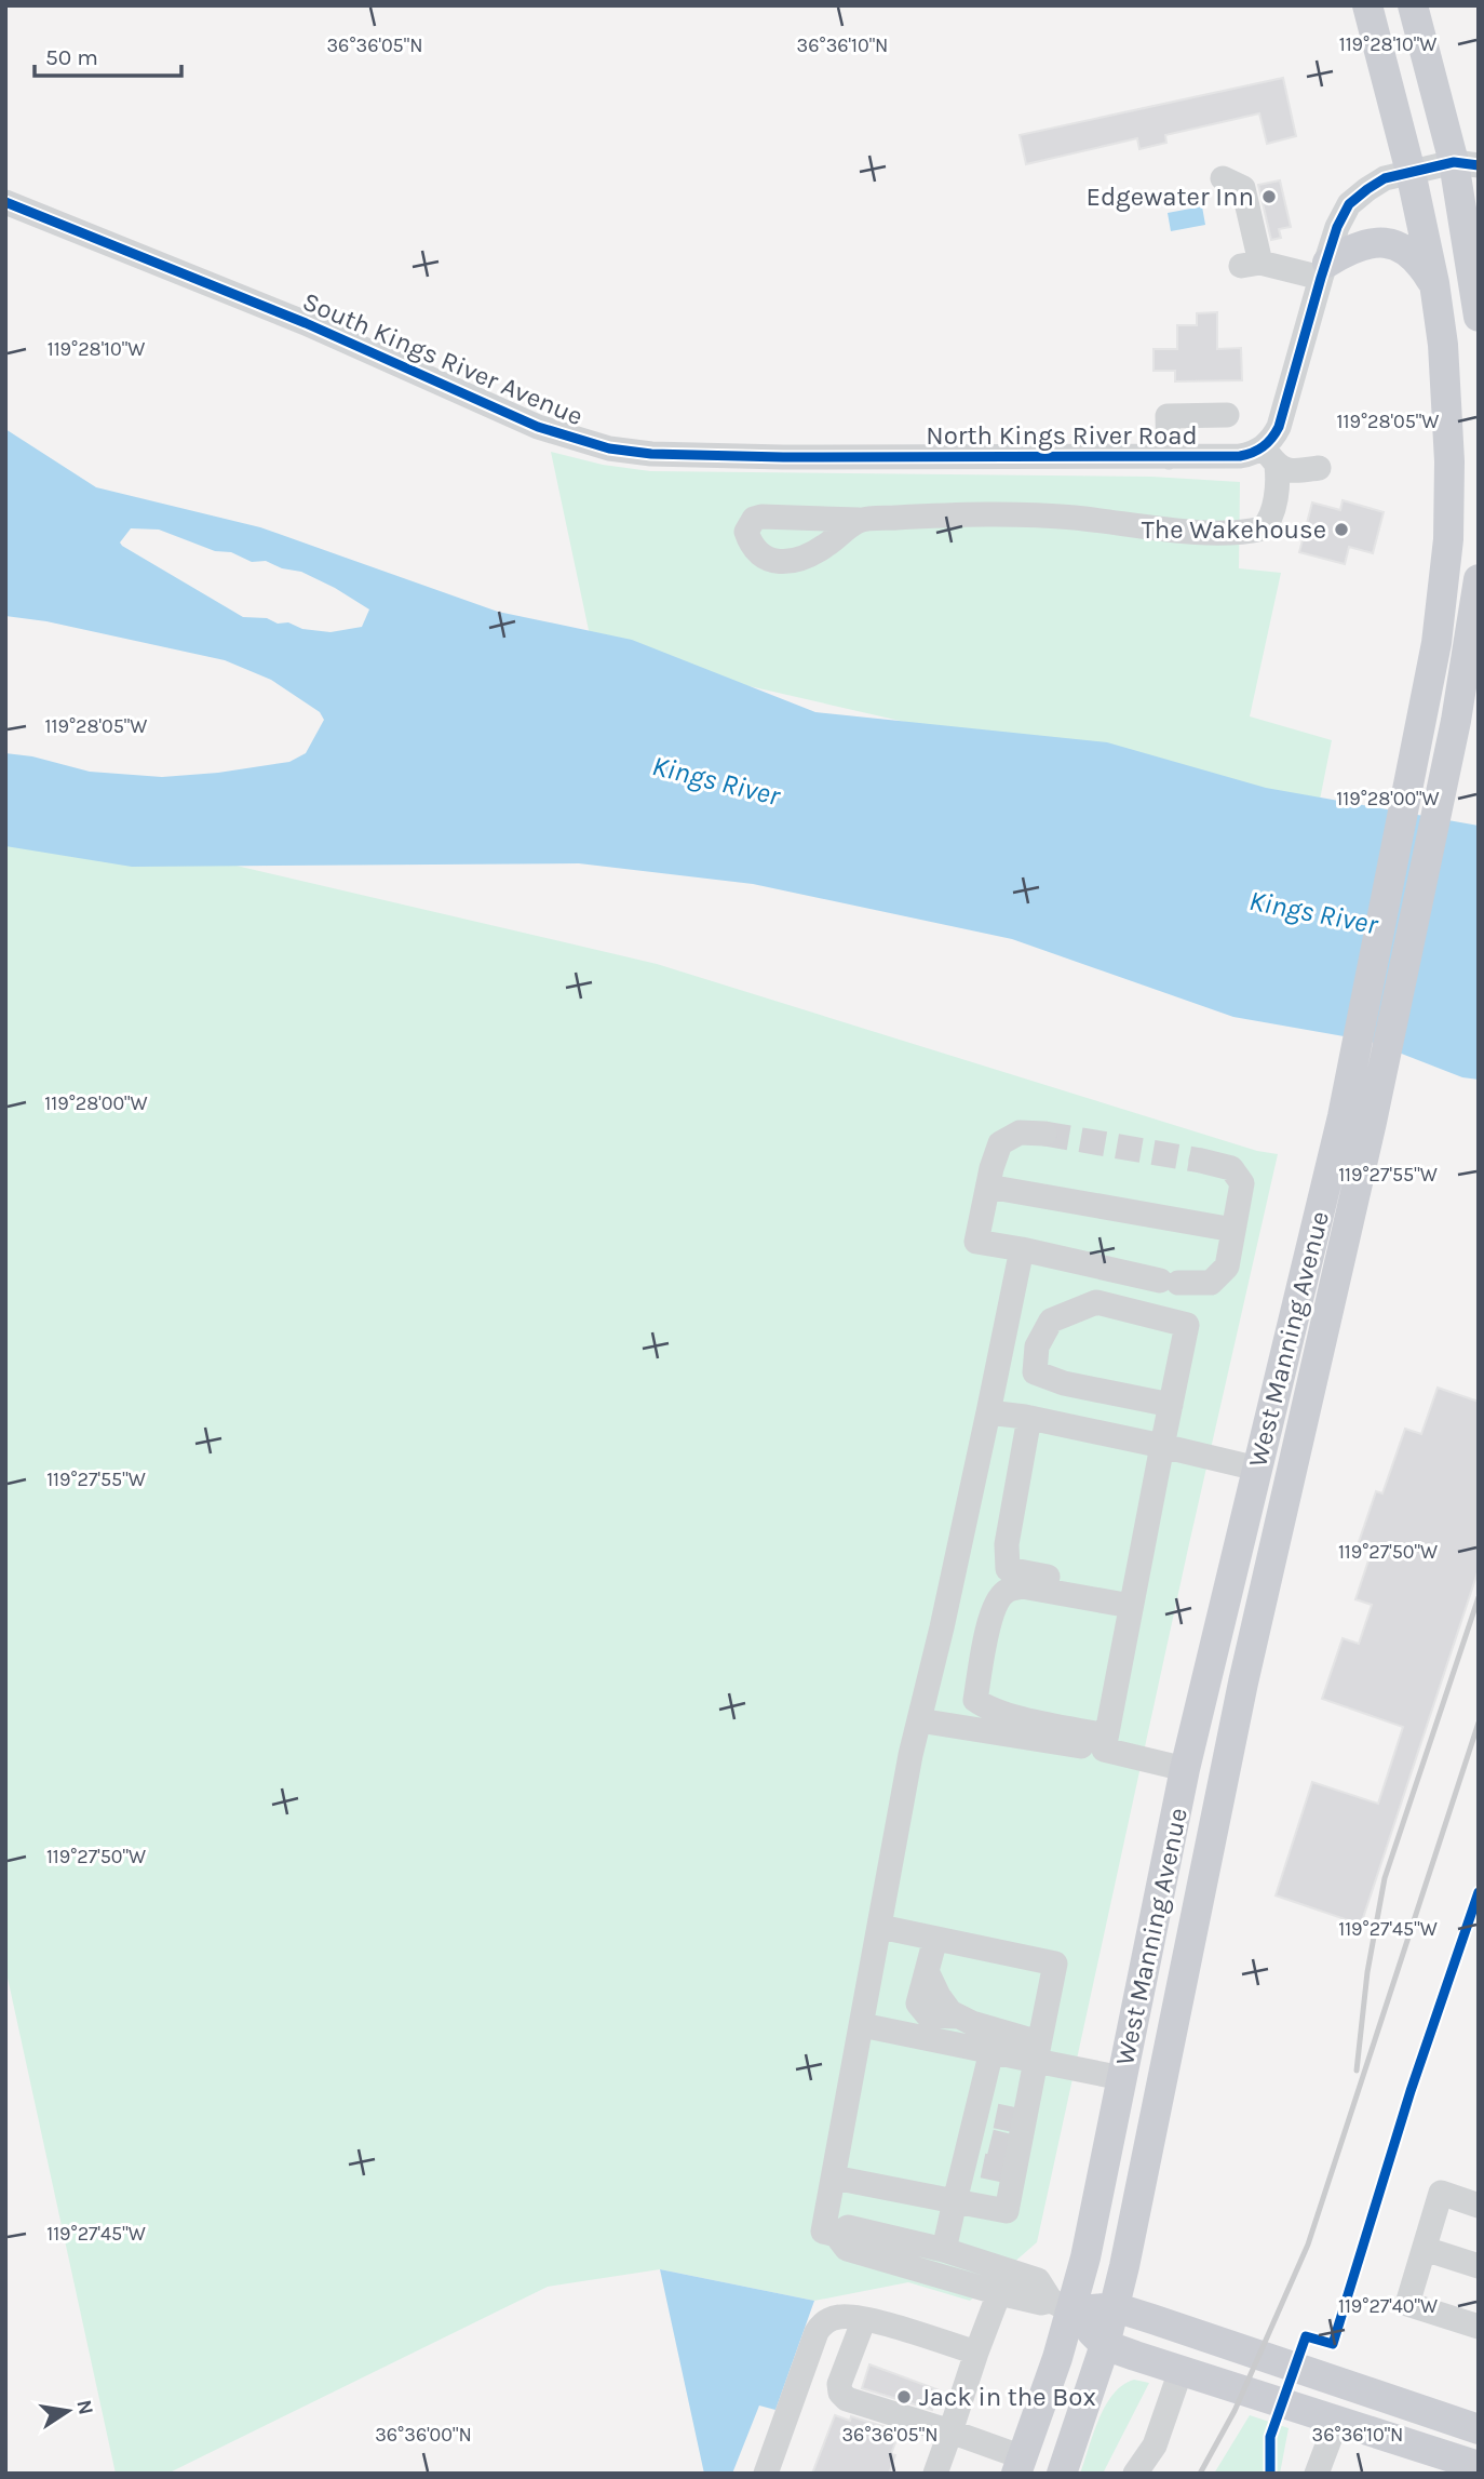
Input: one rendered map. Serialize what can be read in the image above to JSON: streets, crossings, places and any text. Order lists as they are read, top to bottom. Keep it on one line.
{"streets":{"main road":["West Manning Avenue"],"street":["South Kings River Avenue","North Kings River Road"]},"crossings":[["South Kings River Avenue","North Kings River Road"]],"water":["Kings River"],"places":["Edgewater Inn","The Wakehouse","Jack in the Box"],"scale_bar":"50 m","north":"right","coordinates":["119°28'10\"W","36°36'05\"N","36°36'10\"N","119°28'05\"W","119°28'00\"W","119°27'55\"W","119°27'50\"W","119°27'45\"W","119°27'40\"W","36°36'00\"N"]}
